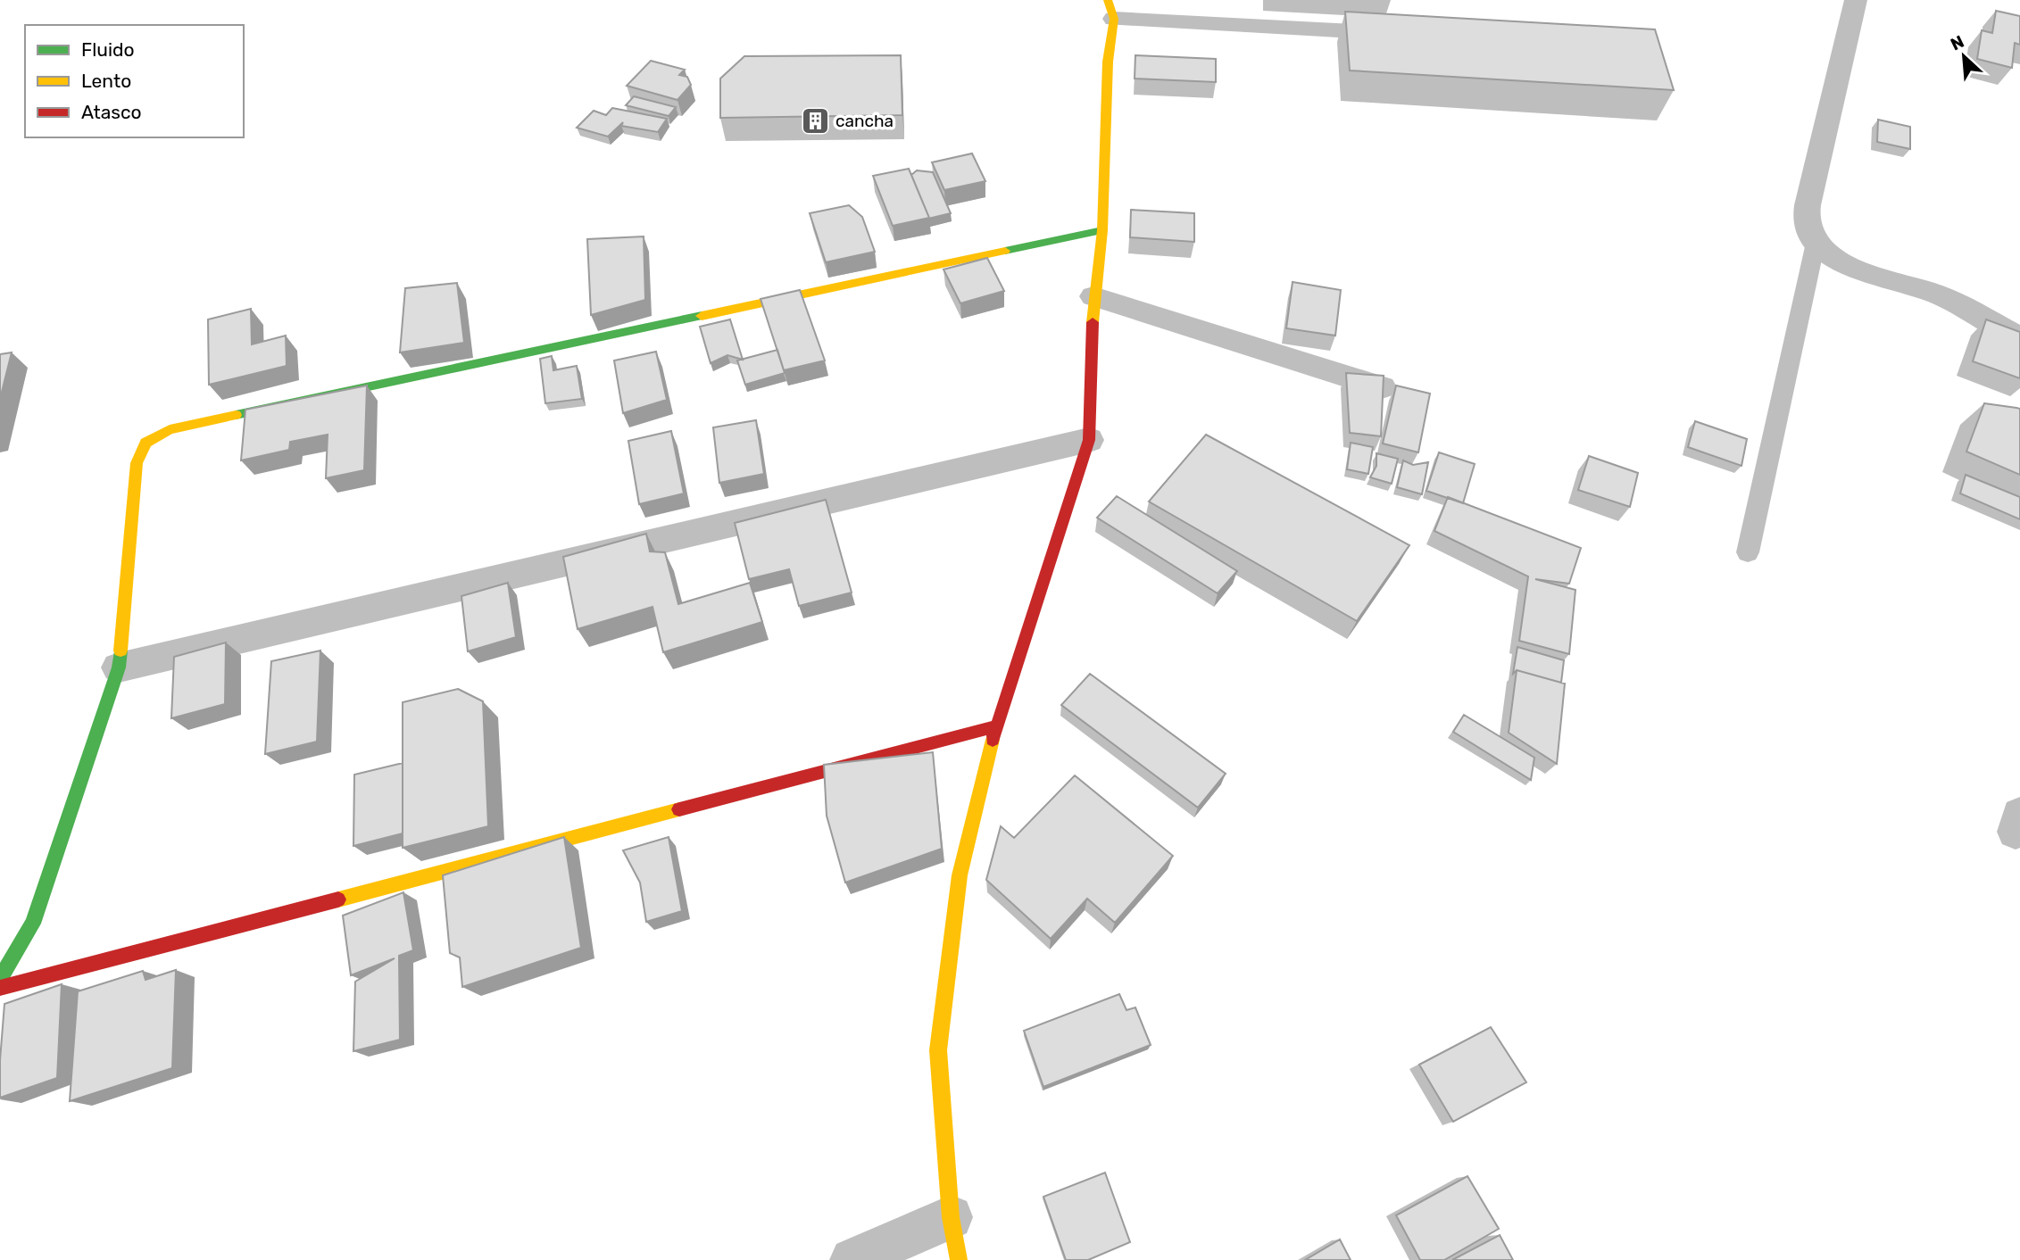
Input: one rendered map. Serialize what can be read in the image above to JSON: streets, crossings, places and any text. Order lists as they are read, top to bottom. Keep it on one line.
{"places":{"building":["cancha"]},"legend":["Fluido","Lento","Atasco"],"north":"top left"}
